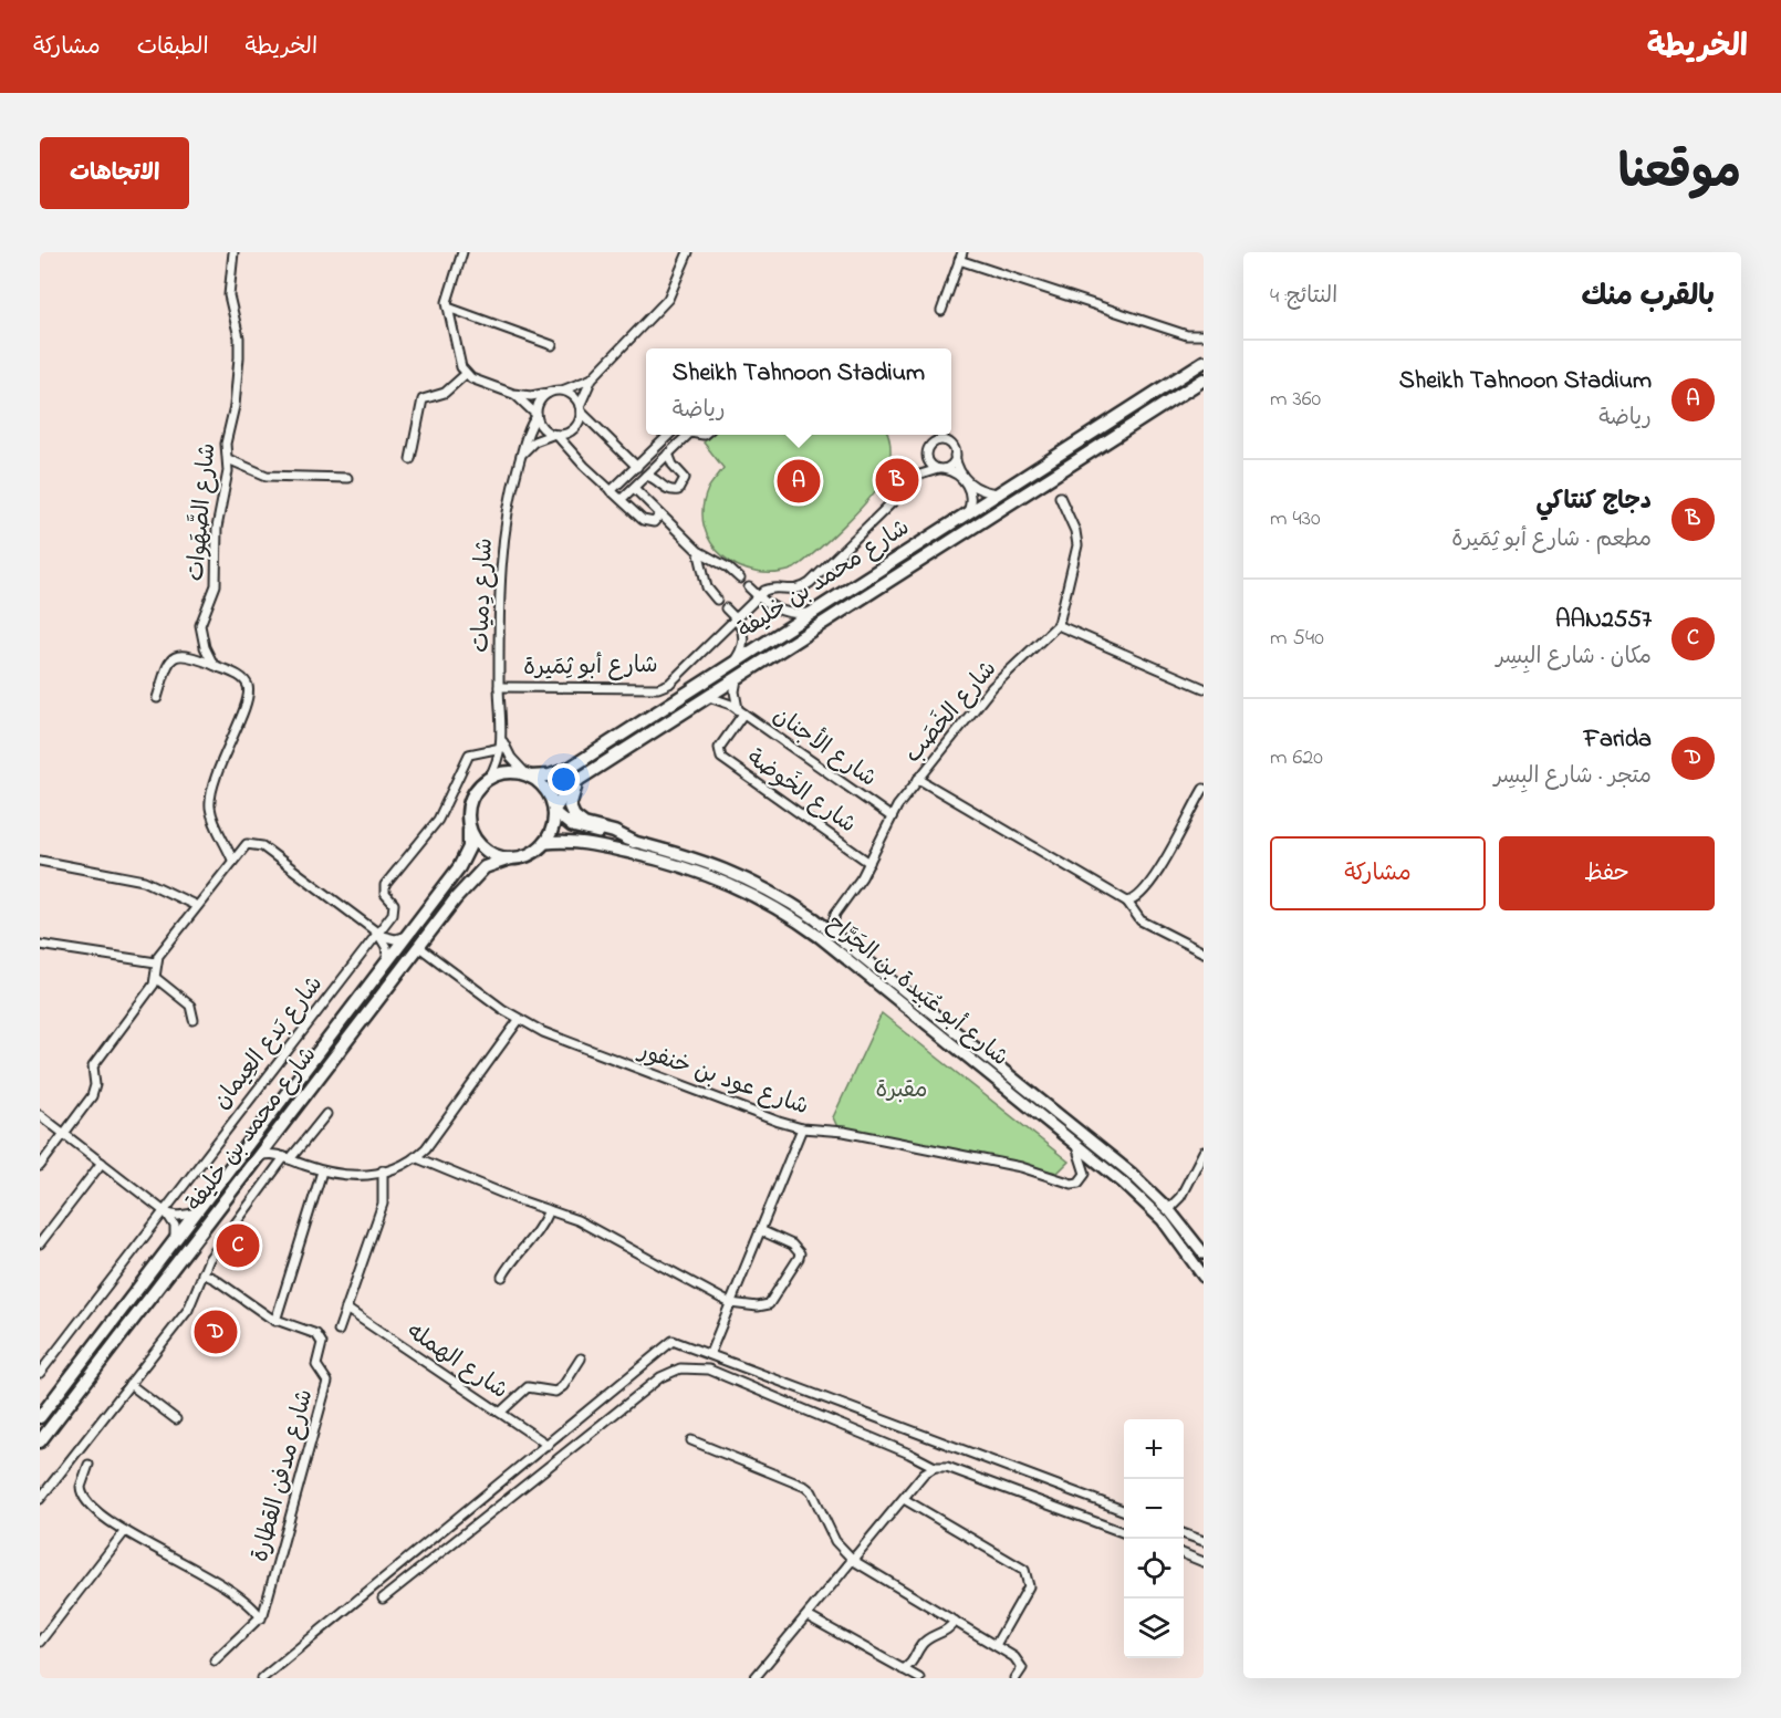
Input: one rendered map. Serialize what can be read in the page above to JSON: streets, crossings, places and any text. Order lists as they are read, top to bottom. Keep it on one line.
{"streets":{"highway":["شارع محمد بن خليفة"],"main road":["شارع أبو عُبَيدة بن الجَرَّاح"],"street":["شارع الصَّهَوات","شارع دِميات","شارع أبو ثِمَيرة","شارع الخَصَب","شارع الأجنان","شارع الخَوضة","شارع بَدع العِيمان","شارع عود بن خنفور","شارع الهمله","شارع مدفن القطارة"]},"crossings":[["شارع محمد بن خليفة","شارع دِميات"],["شارع محمد بن خليفة","شارع الأجنان"],["شارع محمد بن خليفة","شارع أبو عُبَيدة بن الجَرَّاح"],["شارع محمد بن خليفة","شارع عود بن خنفور"],["شارع دِميات","شارع أبو ثِمَيرة"],["شارع دِميات","شارع أبو عُبَيدة بن الجَرَّاح"],["شارع دِميات","شارع بَدع العِيمان"],["شارع الخَصَب","شارع الأجنان"],["شارع الخَصَب","شارع الخَوضة"],["شارع الأجنان","شارع الخَوضة"],["شارع أبو عُبَيدة بن الجَرَّاح","شارع عود بن خنفور"]],"parks":["مقبرة"],"page":{"header":"الخريطة","nav":["الخريطة","الطبقات","مشاركة"],"title":"موقعنا","buttons":["الاتجاهات",["حفظ","مشاركة"]],"heading":["بالقرب منك","النتائج: 4"],"list":[{"mark":"A","name":"Sheikh Tahnoon Stadium","note":"رياضة","value":"360 m"},{"mark":"B","name":"دجاج كنتاكي","note":"مطعم · شارع أبو ثِمَيرة","value":"430 m"},{"mark":"C","name":"AAN2557","note":"مكان · شارع البِسِر","value":"540 m"},{"mark":"D","name":"Farida","note":"متجر · شارع البِسِر","value":"620 m"}],"popup":["Sheikh Tahnoon Stadium","رياضة"],"pins":["B","A","C","D"],"map_buttons":["+","−"]}}
